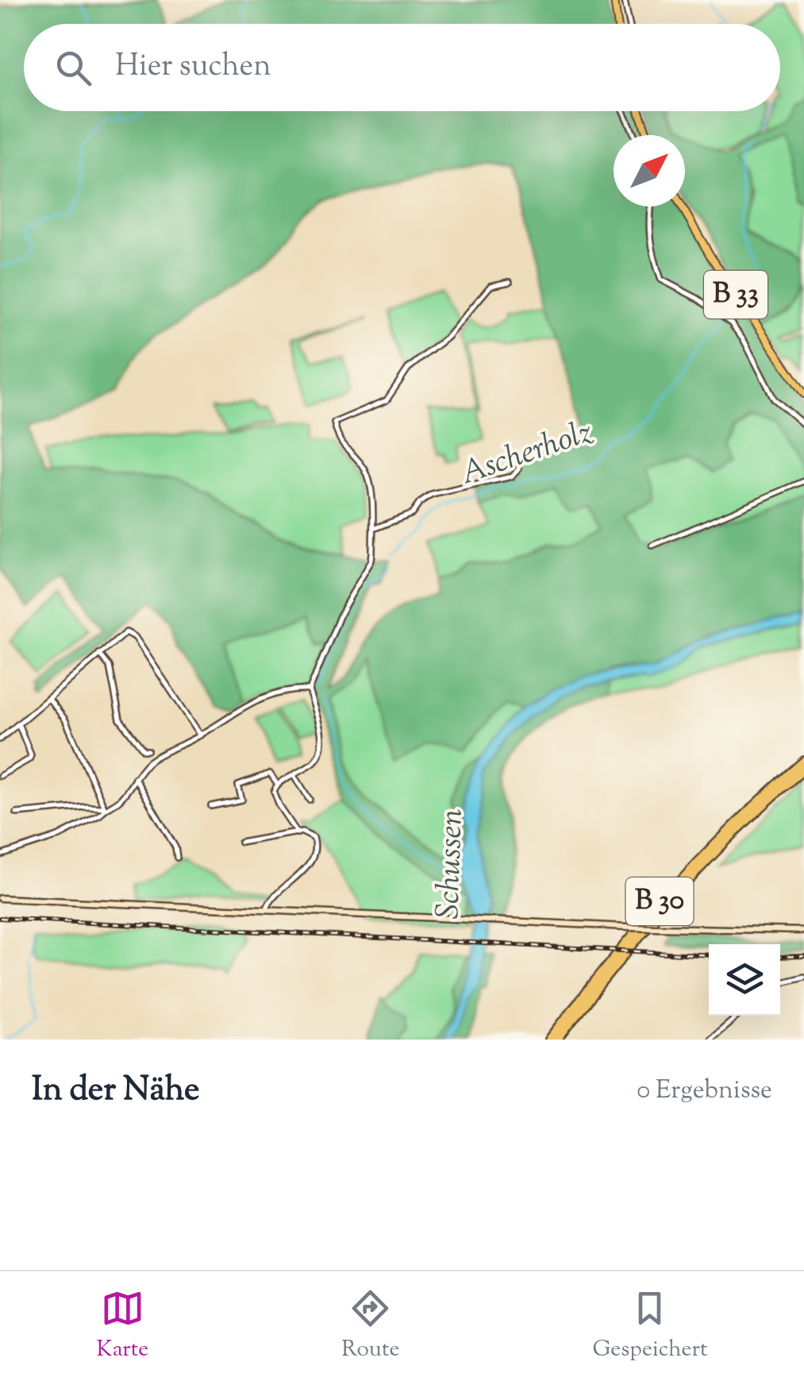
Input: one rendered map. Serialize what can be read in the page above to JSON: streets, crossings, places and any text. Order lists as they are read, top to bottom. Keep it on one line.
{"streets":{"highway":["B 30"],"main road":["B 33"]},"water":["Ascherholz","Schussen"],"north":"top right","page":{"search":"Hier suchen","heading":["In der Nähe","0 Ergebnisse"],"nav":["Karte","Route","Gespeichert"]}}
